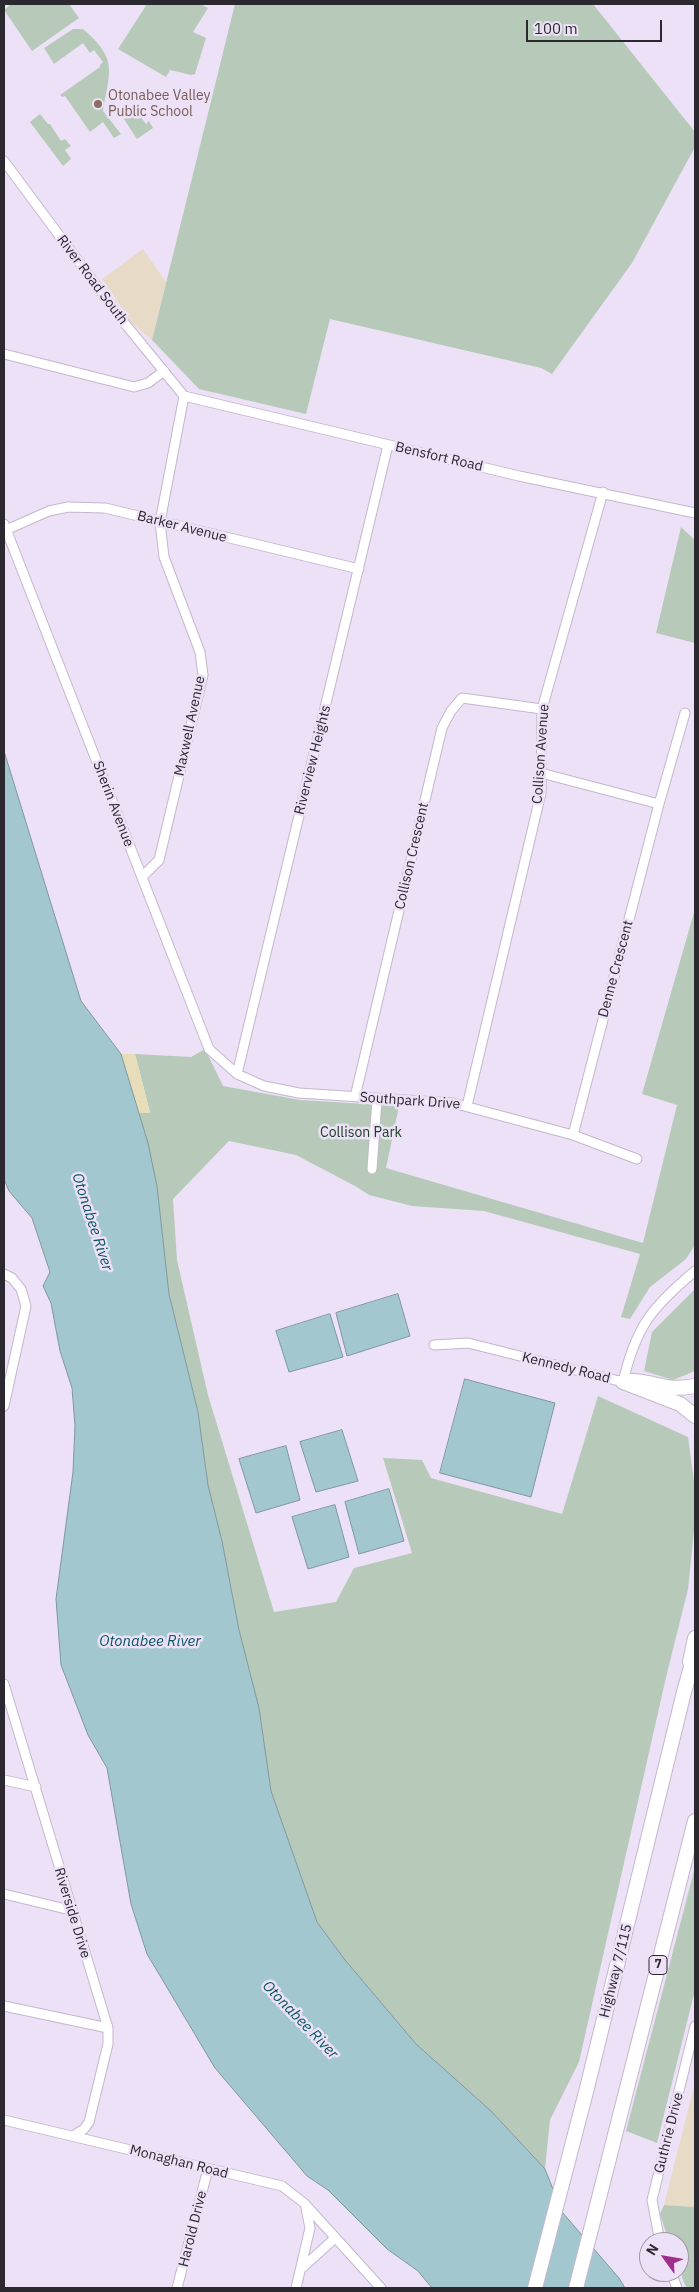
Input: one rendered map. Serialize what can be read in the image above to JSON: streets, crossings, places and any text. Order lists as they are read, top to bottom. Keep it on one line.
{"streets":{"highway":["7","Highway 7/115"],"street":["River Road South","Bensfort Road","Barker Avenue","Maxwell Avenue","Collison Avenue","Riverview Heights","Sherin Avenue","Collison Crescent","Denne Crescent","Southpark Drive","Kennedy Road","Riverside Drive","Guthrie Drive","Monaghan Road","Harold Drive"]},"crossings":[["River Road South","Bensfort Road"],["River Road South","Maxwell Avenue"],["Bensfort Road","Maxwell Avenue"],["Bensfort Road","Collison Avenue"],["Bensfort Road","Riverview Heights"],["Barker Avenue","Maxwell Avenue"],["Barker Avenue","Riverview Heights"],["Barker Avenue","Sherin Avenue"],["Maxwell Avenue","Sherin Avenue"],["Collison Avenue","Collison Crescent"],["Collison Avenue","Southpark Drive"],["Riverview Heights","Sherin Avenue"],["Riverview Heights","Southpark Drive"],["Sherin Avenue","Southpark Drive"],["Collison Crescent","Southpark Drive"],["Denne Crescent","Southpark Drive"],["Riverside Drive","Monaghan Road"],["Monaghan Road","Harold Drive"]],"water":["Otonabee River"],"parks":["Collison Park"],"places":["Otonabee Valley Public School"],"scale_bar":"100 m","north":"top left"}
